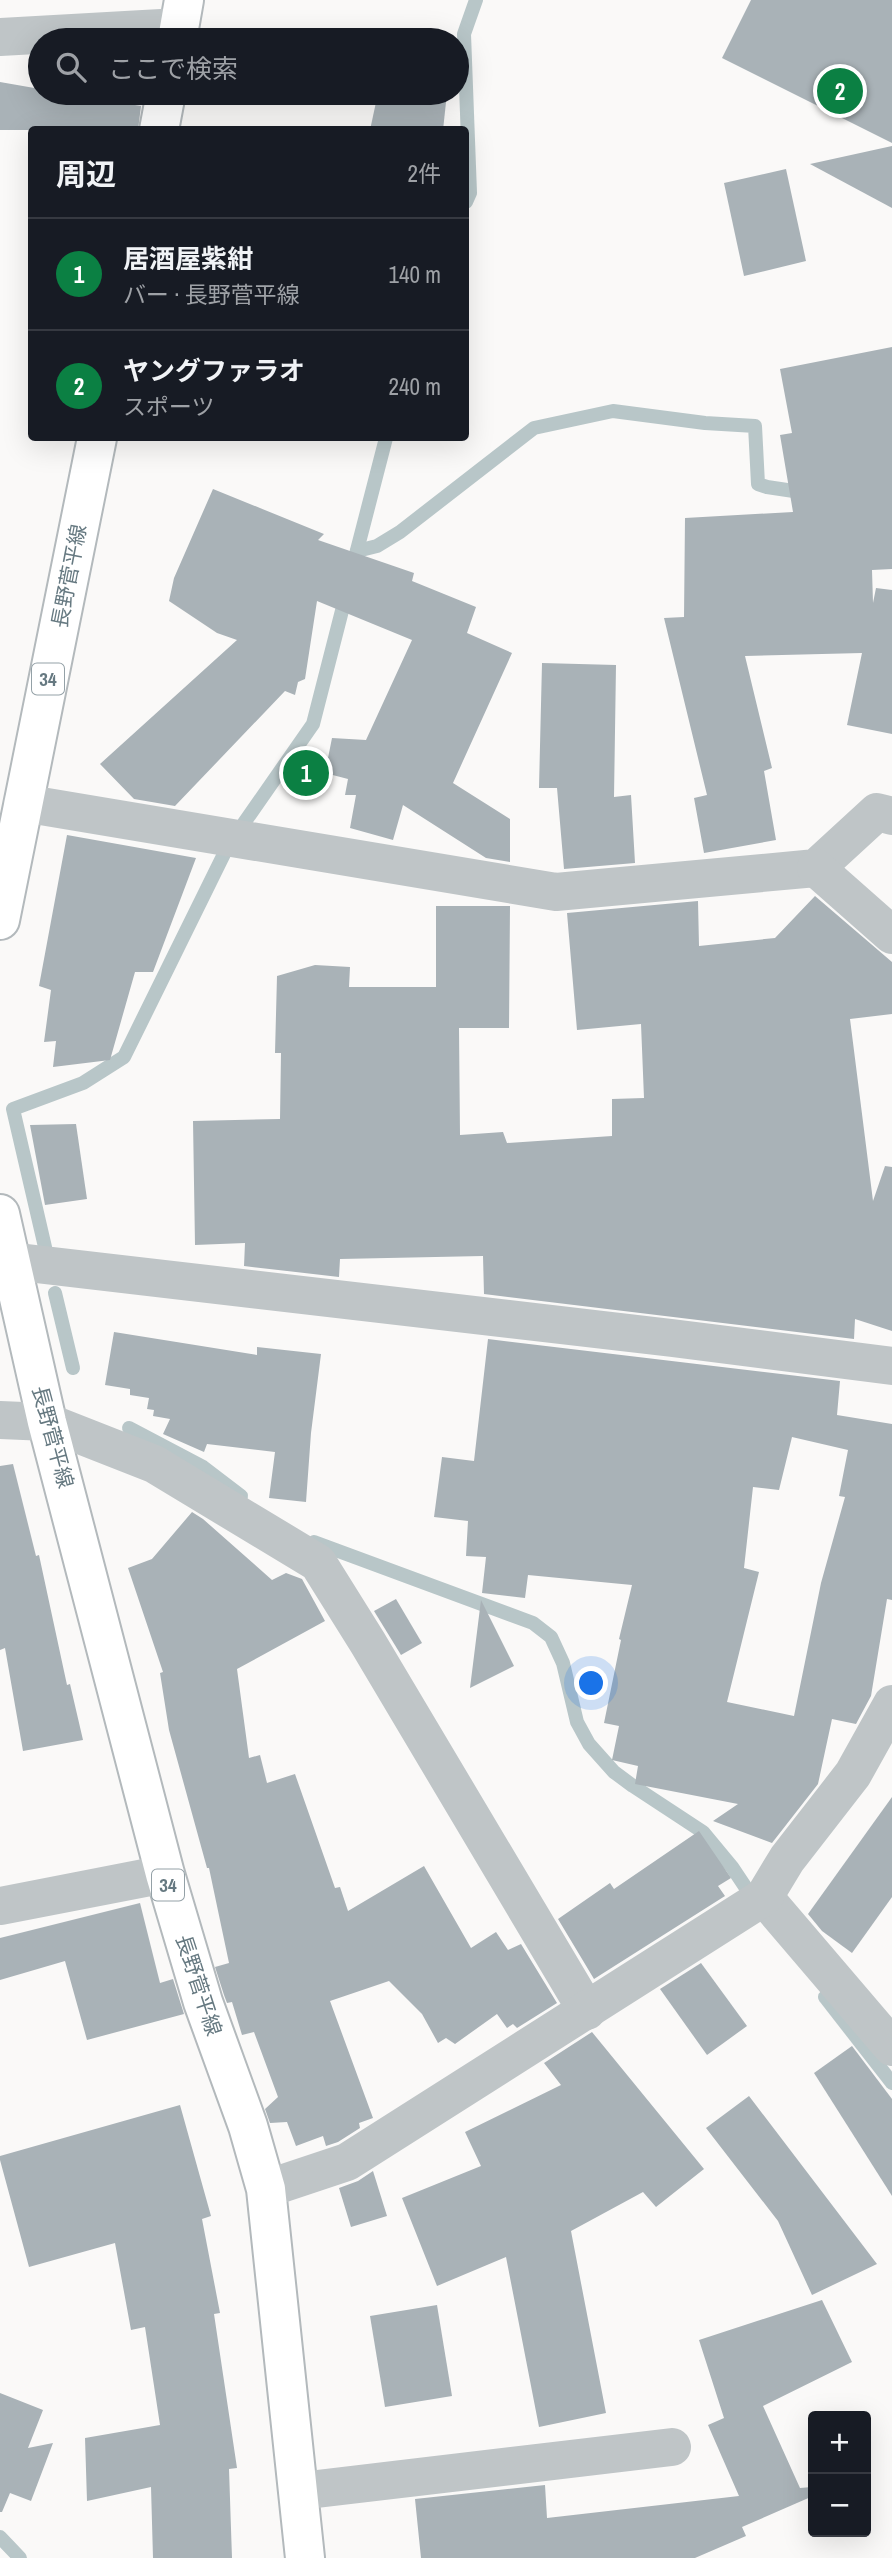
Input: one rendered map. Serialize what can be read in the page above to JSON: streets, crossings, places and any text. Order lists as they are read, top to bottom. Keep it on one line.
{"streets":{"main road":["長野菅平線","34"]},"page":{"search":"ここで検索","pins":["2","1"],"heading":["周辺","2件"],"list":[{"mark":"1","name":"居酒屋紫紺","note":"バー · 長野菅平線","value":"140 m"},{"mark":"2","name":"ヤングファラオ","note":"スポーツ","value":"240 m"}],"map_buttons":["+","−"]}}
